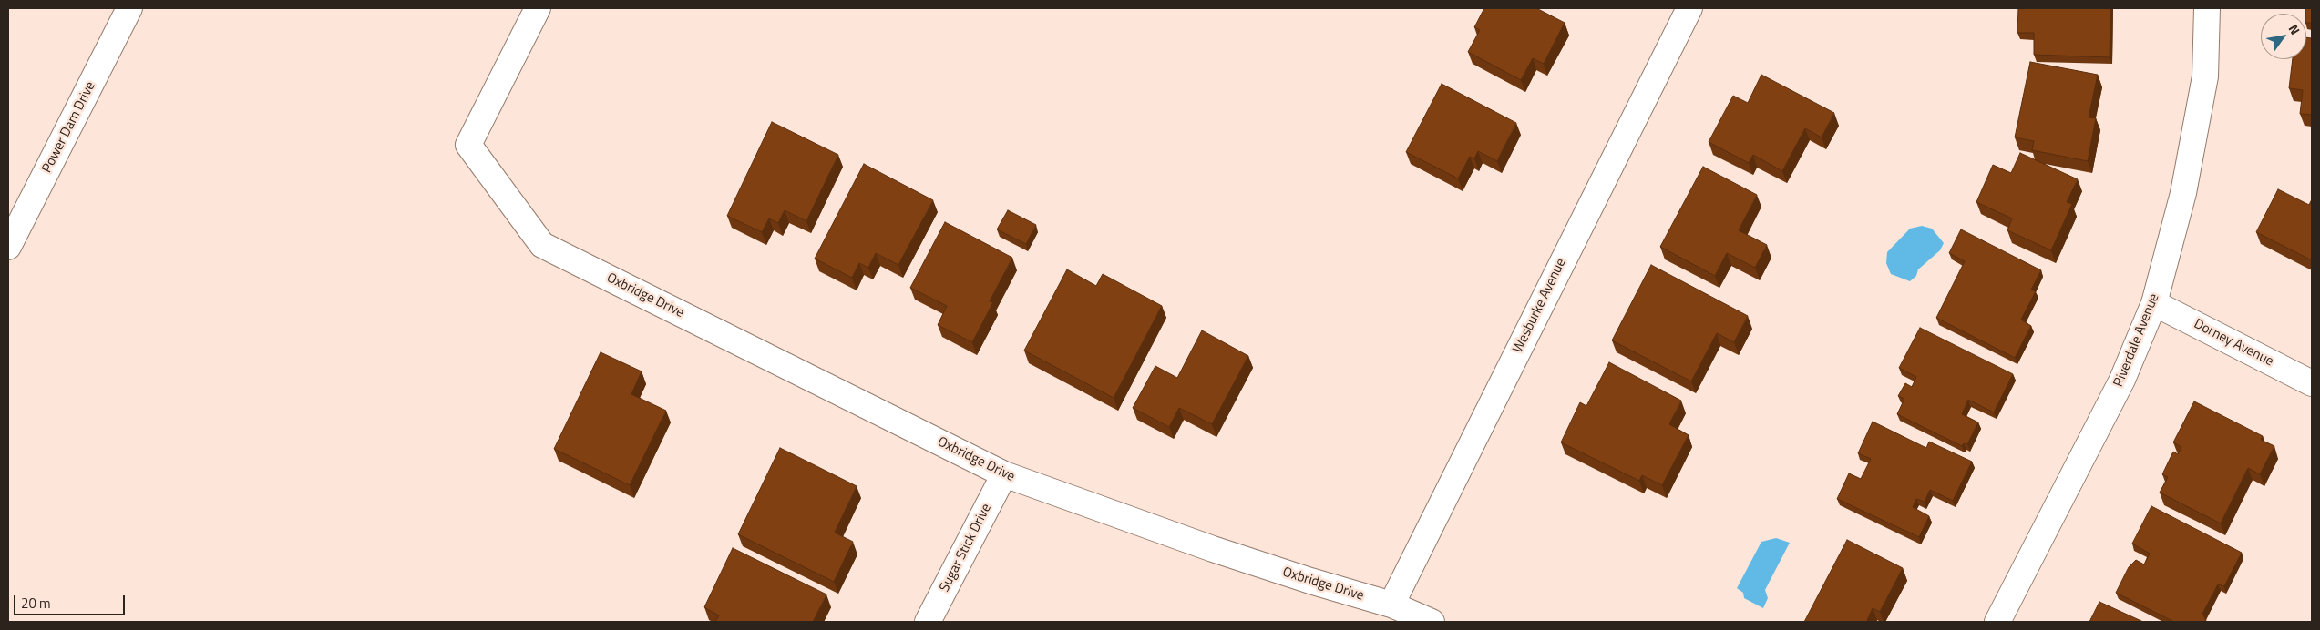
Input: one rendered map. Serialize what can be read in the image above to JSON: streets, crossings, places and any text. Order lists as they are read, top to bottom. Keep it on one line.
{"streets":{"street":["Power Dam Drive","Oxbridge Drive","Wesburke Avenue","Riverdale Avenue","Dorney Avenue","Sugar Stick Drive"]},"crossings":[["Oxbridge Drive","Wesburke Avenue"],["Oxbridge Drive","Sugar Stick Drive"],["Riverdale Avenue","Dorney Avenue"]],"scale_bar":"20 m","north":"top right"}
